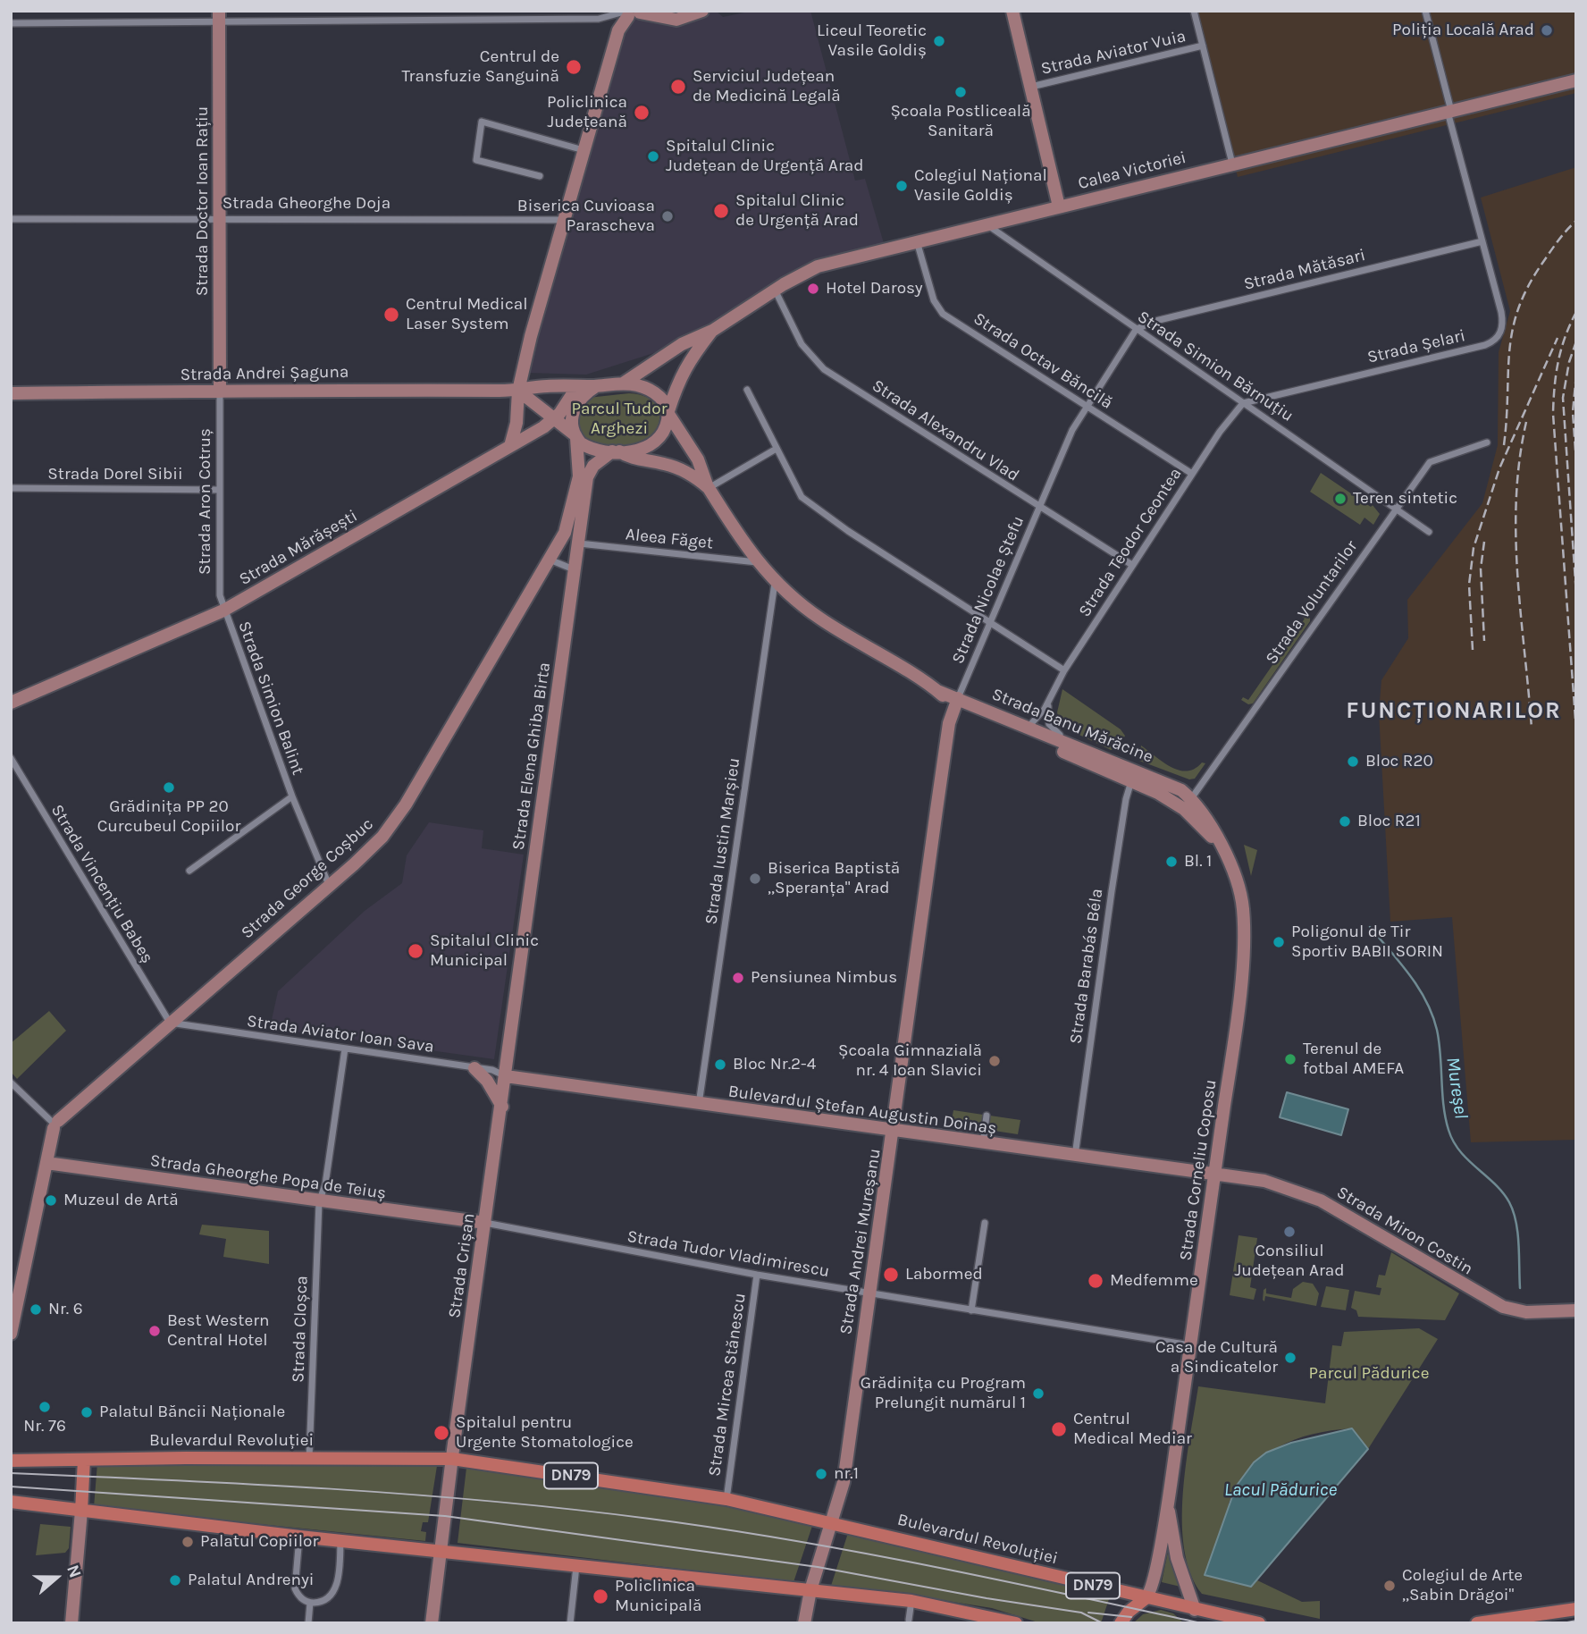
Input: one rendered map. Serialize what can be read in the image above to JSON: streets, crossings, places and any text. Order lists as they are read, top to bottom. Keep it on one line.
{"streets":{"main road":["Calea Victoriei","Strada Doctor Ioan Rațiu","Strada Andrei Șaguna","Strada Mărășești","Strada Banu Mărăcine","Strada Elena Ghiba Birta","Strada George Coșbuc","Bulevardul Ștefan Augustin Doinaș","Strada Corneliu Coposu","Strada Gheorghe Popa de Teiuș","Strada Miron Costin","Strada Andrei Mureșanu","Strada Crișan","Bulevardul Revoluției","DN79"],"street":["Strada Aviator Vuia","Strada Gheorghe Doja","Strada Mătăsari","Strada Șelari","Strada Octav Băncilă","Strada Simion Bărnuțiu","Strada Alexandru Vlad","Strada Dorel Sibii","Strada Aron Cotruș","Aleea Făget","Strada Teodor Ceontea","Strada Nicolae Ștefu","Strada Voluntarilor","Strada Simion Balint","Strada Iustin Marșieu","Strada Vincențiu Babeș","Strada Barabás Béla","Strada Aviator Ioan Sava","Strada Tudor Vladimirescu","Strada Cloșca","Strada Mircea Stănescu"]},"crossings":[["Calea Victoriei","Strada Octav Băncilă"],["Calea Victoriei","Strada Simion Bărnuțiu"],["Calea Victoriei","Strada Andrei Șaguna"],["Calea Victoriei","Strada Alexandru Vlad"],["Calea Victoriei","Strada Banu Mărăcine"],["Calea Victoriei","Strada Elena Ghiba Birta"],["Calea Victoriei","Strada George Coșbuc"],["Strada Doctor Ioan Rațiu","Strada Gheorghe Doja"],["Strada Doctor Ioan Rațiu","Strada Andrei Șaguna"],["Strada Doctor Ioan Rațiu","Strada Aron Cotruș"],["Strada Mătăsari","Strada Șelari"],["Strada Mătăsari","Strada Simion Bărnuțiu"],["Strada Mătăsari","Strada Nicolae Ștefu"],["Strada Șelari","Strada Simion Bărnuțiu"],["Strada Șelari","Strada Teodor Ceontea"],["Strada Octav Băncilă","Strada Teodor Ceontea"],["Strada Octav Băncilă","Strada Nicolae Ștefu"],["Strada Simion Bărnuțiu","Strada Teodor Ceontea"],["Strada Simion Bărnuțiu","Strada Nicolae Ștefu"],["Strada Simion Bărnuțiu","Strada Voluntarilor"],["Strada Andrei Șaguna","Strada Aron Cotruș"],["Strada Andrei Șaguna","Strada Mărășești"],["Strada Andrei Șaguna","Strada Banu Mărăcine"],["Strada Andrei Șaguna","Strada Elena Ghiba Birta"],["Strada Andrei Șaguna","Strada George Coșbuc"],["Strada Alexandru Vlad","Strada Teodor Ceontea"],["Strada Alexandru Vlad","Strada Nicolae Ștefu"],["Strada Dorel Sibii","Strada Aron Cotruș"],["Strada Aron Cotruș","Strada Mărășești"],["Strada Aron Cotruș","Strada Simion Balint"],["Aleea Făget","Strada Banu Mărăcine"],["Aleea Făget","Strada Elena Ghiba Birta"],["Strada Teodor Ceontea","Strada Banu Mărăcine"],["Strada Mărășești","Strada Simion Balint"],["Strada Nicolae Ștefu","Strada Banu Mărăcine"],["Strada Nicolae Ștefu","Strada Andrei Mureșanu"],["Strada Voluntarilor","Strada Banu Mărăcine"],["Strada Voluntarilor","Strada Corneliu Coposu"],["Strada Simion Balint","Strada George Coșbuc"],["Strada Banu Mărăcine","Strada Elena Ghiba Birta"],["Strada Banu Mărăcine","Strada Iustin Marșieu"],["Strada Banu Mărăcine","Strada George Coșbuc"],["Strada Banu Mărăcine","Strada Barabás Béla"],["Strada Banu Mărăcine","Strada Corneliu Coposu"],["Strada Banu Mărăcine","Strada Andrei Mureșanu"],["Strada Elena Ghiba Birta","Strada George Coșbuc"],["Strada Elena Ghiba Birta","Strada Aviator Ioan Sava"],["Strada Elena Ghiba Birta","Bulevardul Ștefan Augustin Doinaș"],["Strada Elena Ghiba Birta","Strada Crișan"],["Strada Iustin Marșieu","Bulevardul Ștefan Augustin Doinaș"],["Strada George Coșbuc","Strada Vincențiu Babeș"],["Strada George Coșbuc","Strada Aviator Ioan Sava"],["Strada Vincențiu Babeș","Strada Aviator Ioan Sava"],["Strada Barabás Béla","Bulevardul Ștefan Augustin Doinaș"],["Strada Aviator Ioan Sava","Bulevardul Ștefan Augustin Doinaș"],["Strada Aviator Ioan Sava","Strada Crișan"],["Strada Aviator Ioan Sava","Strada Cloșca"],["Bulevardul Ștefan Augustin Doinaș","Strada Corneliu Coposu"],["Bulevardul Ștefan Augustin Doinaș","Strada Miron Costin"],["Bulevardul Ștefan Augustin Doinaș","Strada Andrei Mureșanu"],["Bulevardul Ștefan Augustin Doinaș","Strada Crișan"],["Strada Corneliu Coposu","Strada Miron Costin"],["Strada Corneliu Coposu","Strada Tudor Vladimirescu"],["Strada Corneliu Coposu","Bulevardul Revoluției"],["Strada Gheorghe Popa de Teiuș","Strada Tudor Vladimirescu"],["Strada Gheorghe Popa de Teiuș","Strada Crișan"],["Strada Gheorghe Popa de Teiuș","Strada Cloșca"],["Strada Andrei Mureșanu","Strada Tudor Vladimirescu"],["Strada Andrei Mureșanu","Bulevardul Revoluției"],["Strada Tudor Vladimirescu","Strada Crișan"],["Strada Tudor Vladimirescu","Strada Mircea Stănescu"],["Strada Crișan","Bulevardul Revoluției"],["Strada Cloșca","Bulevardul Revoluției"],["Strada Mircea Stănescu","Bulevardul Revoluției"]],"districts":["FUNCȚIONARILOR"],"water":["Mureșel","Lacul Pădurice"],"parks":["Parcul Tudor Arghezi","Parcul Pădurice"],"places":["Poliția Locală Arad","Liceul Teoretic Vasile Goldiș","Centrul de Transfuzie Sanguină","Serviciul Județean de Medicină Legală","Școala Postliceală Sanitară","Policlinica Județeană","Spitalul Clinic Județean de Urgență Arad","Colegiul Național Vasile Goldiș","Spitalul Clinic de Urgență Arad","Biserica Cuvioasa Parascheva","Hotel Darosy","Centrul Medical Laser System","Teren sintetic","Bloc R20","Grădinița PP 20 Curcubeul Copiilor","Bloc R21","Bl. 1","Biserica Baptistă ,,Speranța\" Arad","Poligonul de Tir Sportiv BABII SORIN","Spitalul Clinic Municipal","Pensiunea Nimbus","Terenul de fotbal AMEFA","Școala Gimnazială nr. 4 Ioan Slavici","Bloc Nr.2-4","Muzeul de Artă","Consiliul Județean Arad","Labormed","Medfemme","Nr. 6","Best Western Central Hotel","Casa de Cultură a Sindicatelor","Grădinița cu Program Prelungit numărul 1","Nr. 76","Palatul Băncii Naționale","Centrul Medical Mediar","Spitalul pentru Urgente Stomatologice","nr.1","Palatul Copiilor","Palatul Andrenyi","Colegiul de Arte ,,Sabin Drăgoi\"","Policlinica Municipală"],"north":"right"}
